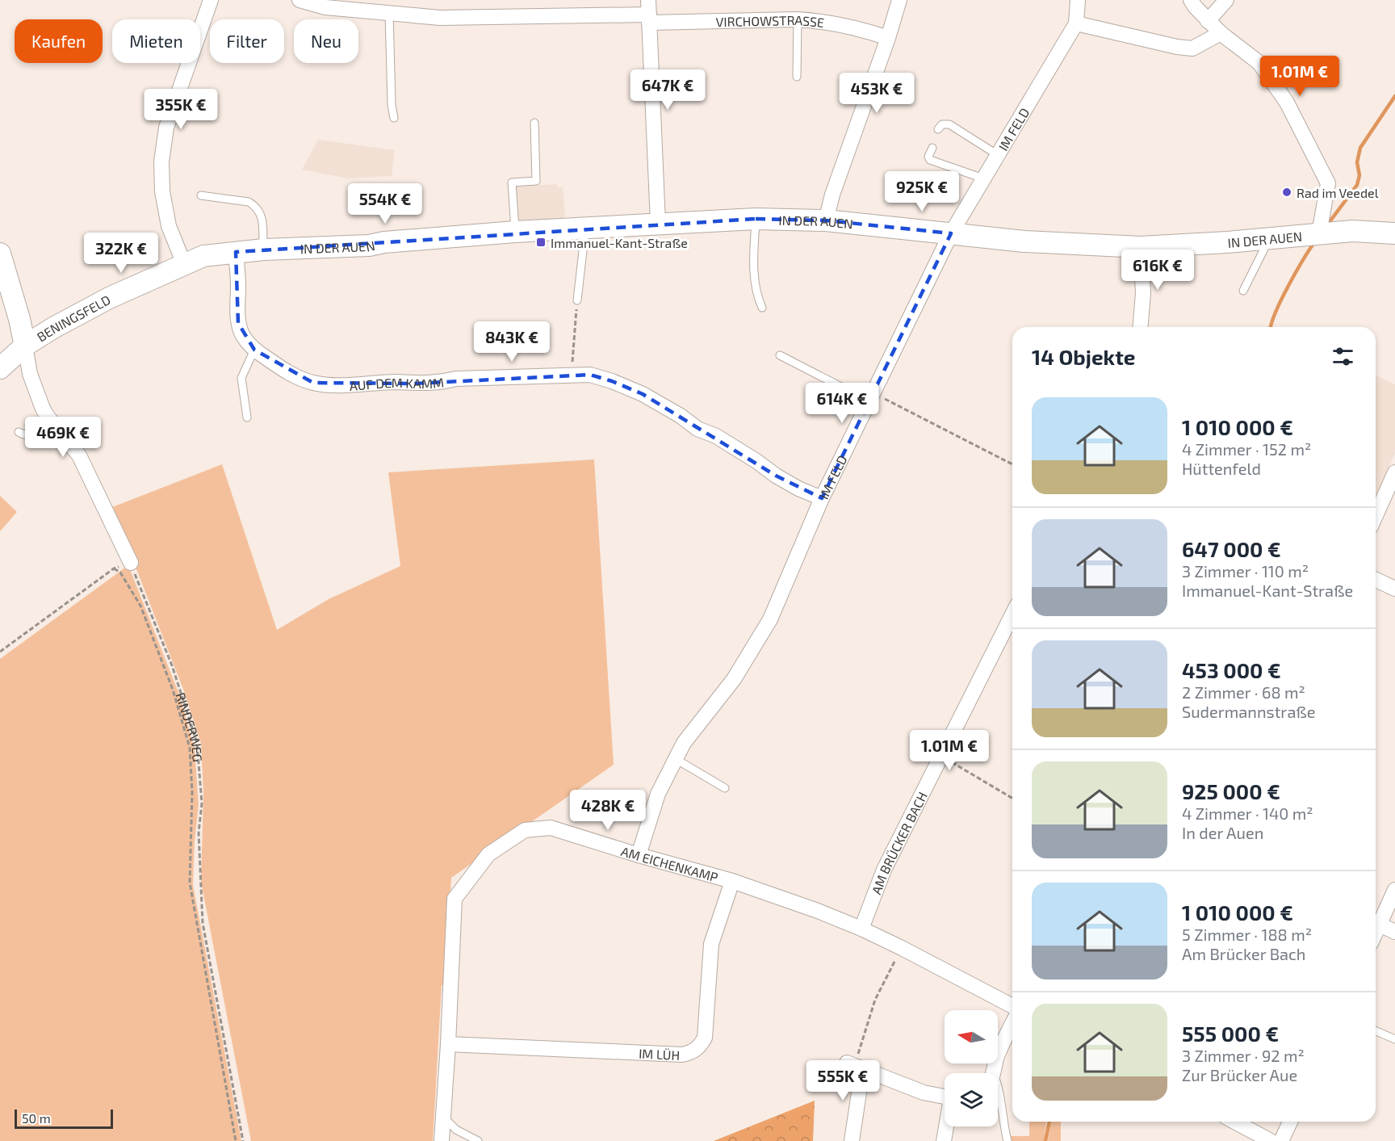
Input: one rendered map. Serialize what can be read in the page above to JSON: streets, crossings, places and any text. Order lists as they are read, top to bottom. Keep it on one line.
{"streets":{"street":["VIRCHOWSTRASSE","IM FELD","IN DER AUEN","BENINGSFELD","AUF DEM KAMM","AM BRÜCKER BACH","AM EICHENKAMP","IM LÜH"],"path":["RINDERWEG"]},"crossings":[["IM FELD","IN DER AUEN"],["IM FELD","AUF DEM KAMM"],["IM FELD","AM EICHENKAMP"],["IN DER AUEN","BENINGSFELD"],["IN DER AUEN","AUF DEM KAMM"],["BENINGSFELD","AUF DEM KAMM"],["AM BRÜCKER BACH","AM EICHENKAMP"],["AM EICHENKAMP","IM LÜH"]],"places":{"other":["Rad im Veedel"],"transit":["Immanuel-Kant-Straße"]},"scale_bar":"50 m","north":"left","page":{"chip":["Kaufen","Mieten","Filter","Neu"],"price":["1.01M €","647K €","453K €","355K €","925K €","554K €","322K €","616K €","843K €","614K €","469K €","1.01M €","428K €","555K €"],"heading":"14 Objekte","list":[{"name":"1 010 000 €","note":"4 Zimmer · 152 m² · Hüttenfeld"},{"name":"647 000 €","note":"3 Zimmer · 110 m² · Immanuel-Kant-Straße"},{"name":"453 000 €","note":"2 Zimmer · 68 m² · Sudermannstraße"},{"name":"925 000 €","note":"4 Zimmer · 140 m² · In der Auen"},{"name":"1 010 000 €","note":"5 Zimmer · 188 m² · Am Brücker Bach"},{"name":"555 000 €","note":"3 Zimmer · 92 m² · Zur Brücker Aue"}],"scale":"50 m"}}
